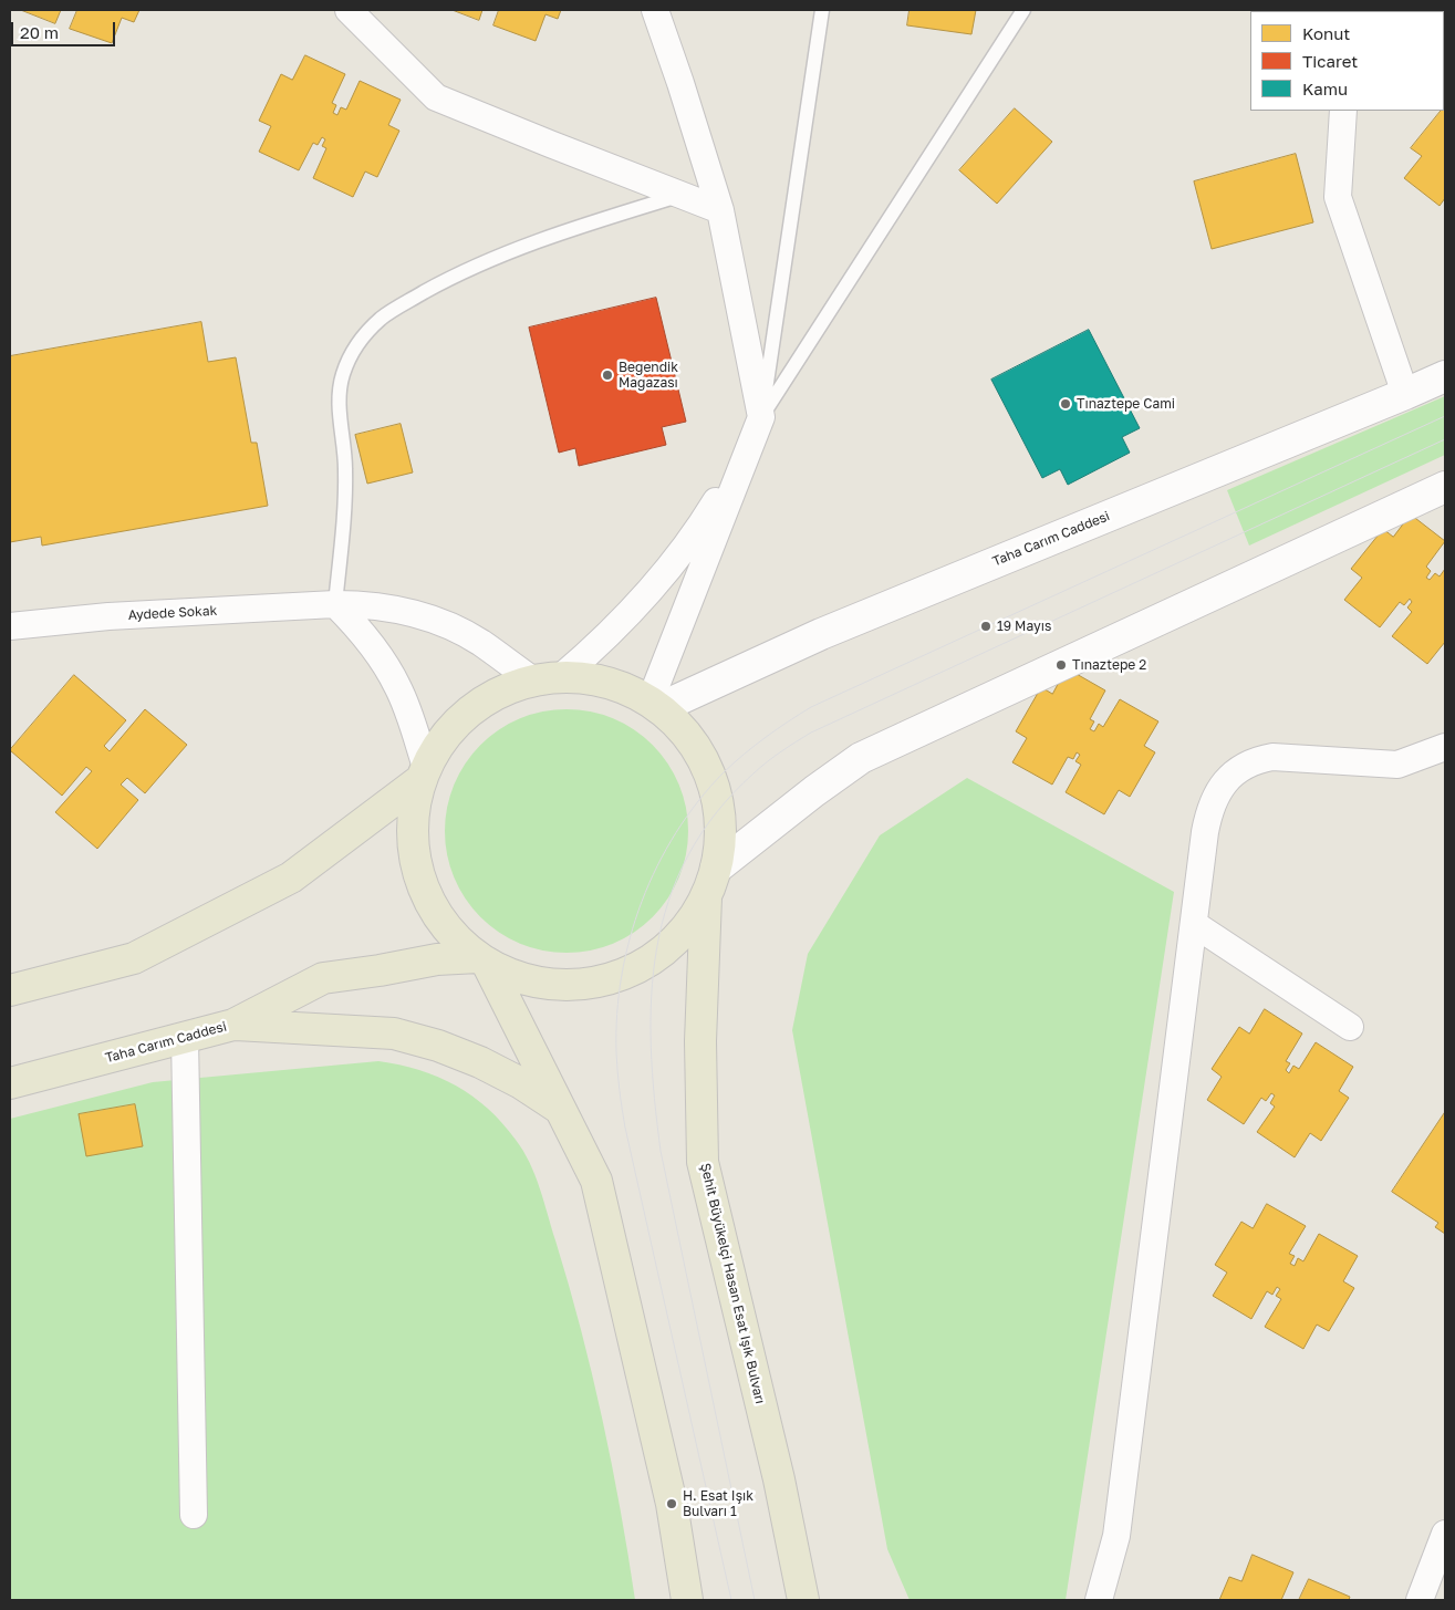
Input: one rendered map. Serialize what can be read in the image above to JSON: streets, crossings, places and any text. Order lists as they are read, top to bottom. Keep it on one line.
{"streets":{"main road":["Taha Carım Caddesi","Şehit Büyükelçi Hasan Esat Işık Bulvarı"],"street":["Aydede Sokak"]},"places":["Beğendik Mağazası","Tınaztepe Cami","19 Mayıs","Tınaztepe 2","H. Esat Işık Bulvarı 1"],"legend":["Konut","Ticaret","Kamu"],"scale_bar":"20 m"}
